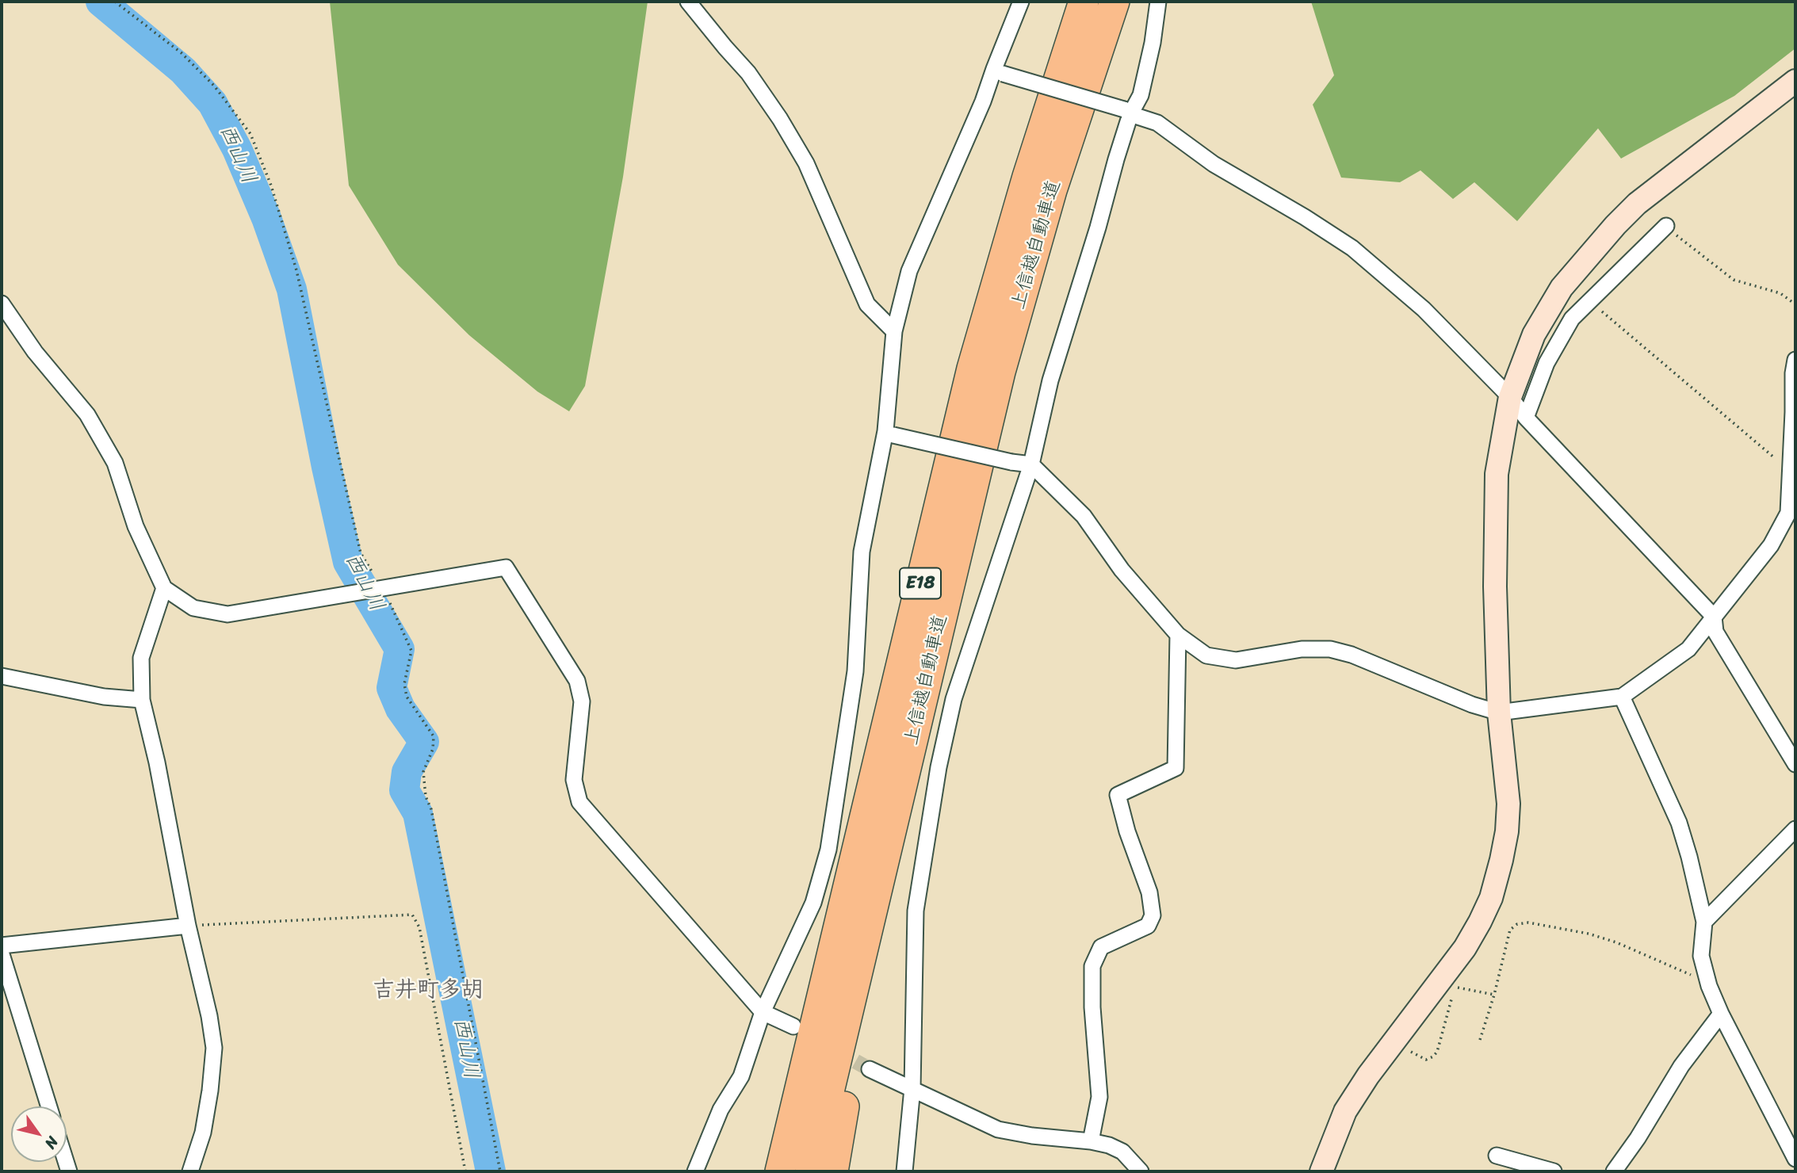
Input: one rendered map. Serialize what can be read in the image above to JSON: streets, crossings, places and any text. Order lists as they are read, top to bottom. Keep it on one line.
{"streets":{"highway":["上信越自動車道","E18"]},"districts":["吉井町多胡"],"water":["西山川"],"north":"bottom right"}
